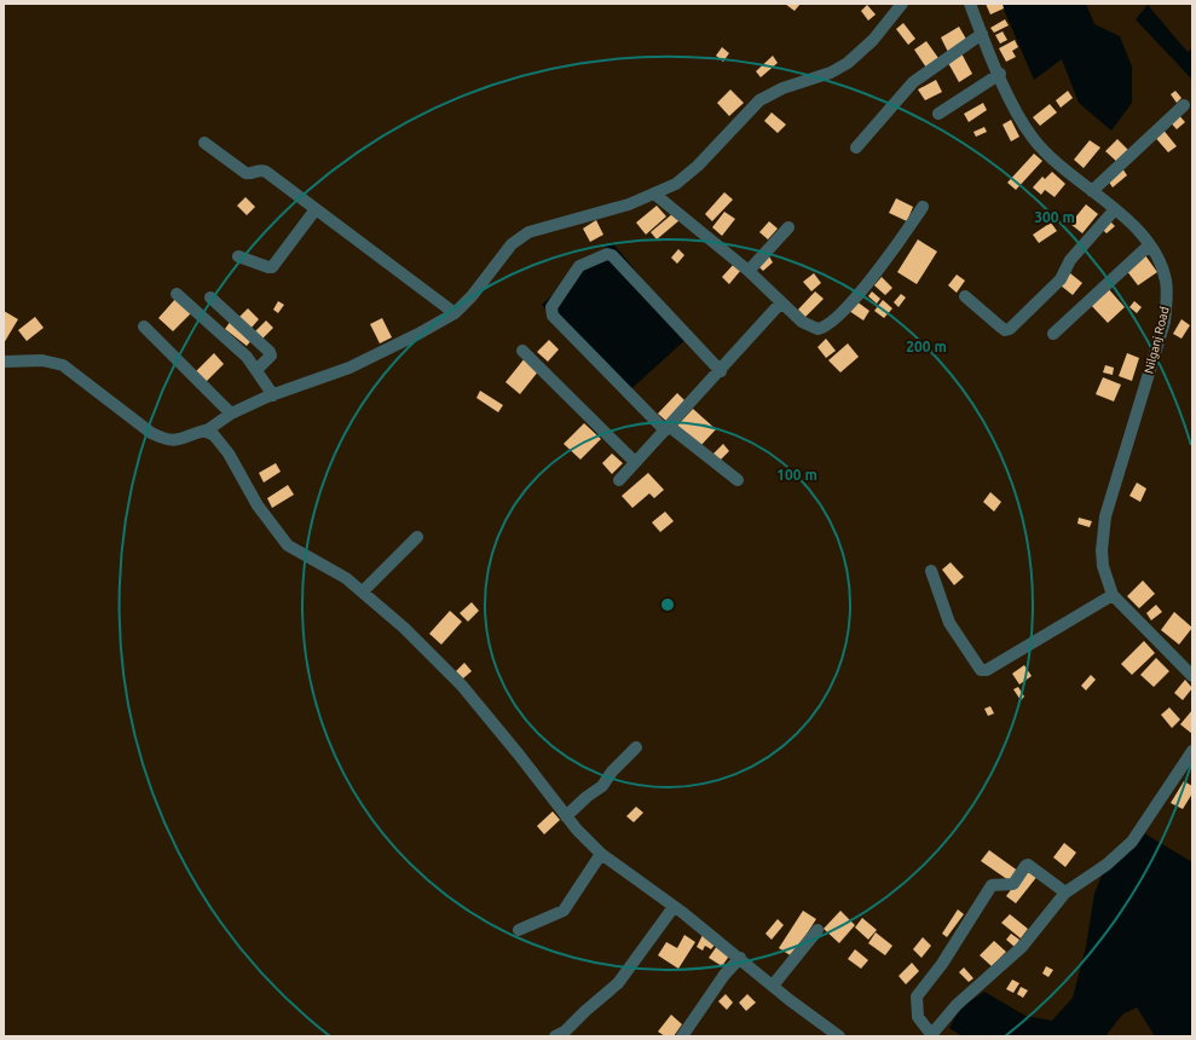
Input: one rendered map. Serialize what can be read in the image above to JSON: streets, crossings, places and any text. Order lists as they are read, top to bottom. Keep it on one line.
{"streets":{"street":["Nilganj Road"]},"rings":["300 m","200 m","100 m"]}
